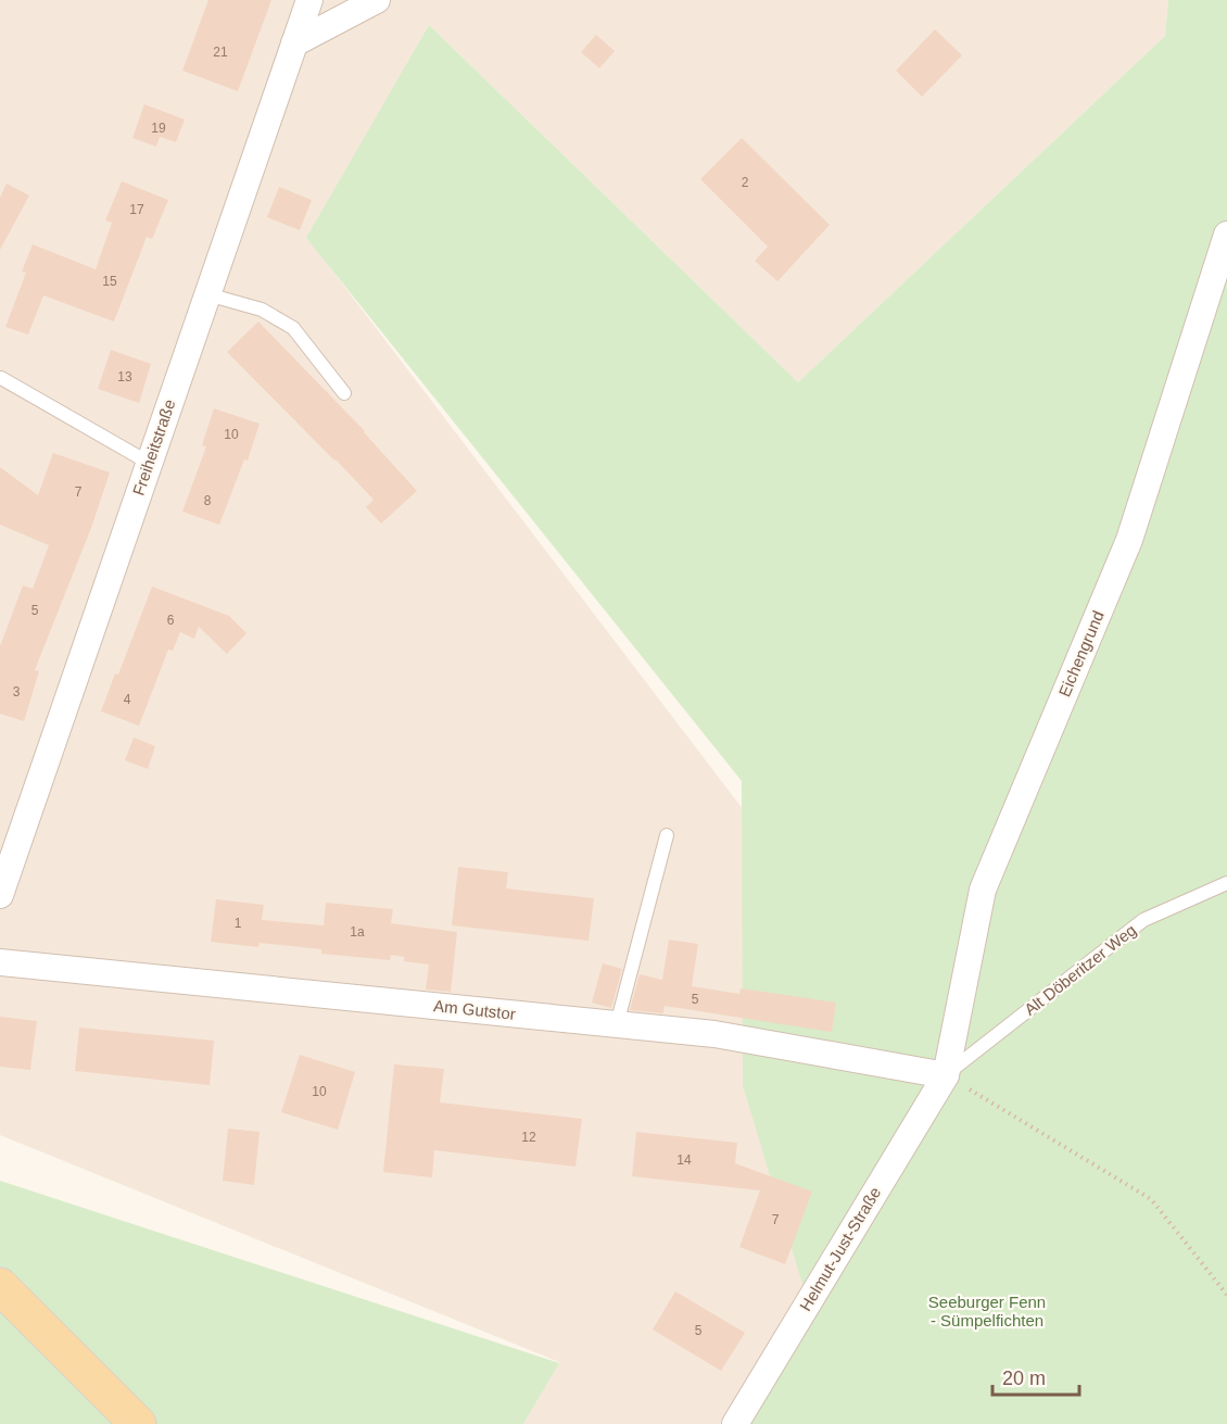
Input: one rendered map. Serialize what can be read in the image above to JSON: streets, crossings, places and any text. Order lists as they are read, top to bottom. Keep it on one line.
{"streets":{"street":["Freiheitstraße","Eichengrund","Am Gutstor","Helmut-Just-Straße"],"lane":["Alt Döberitzer Weg"]},"crossings":[["Eichengrund","Alt Döberitzer Weg"],["Eichengrund","Am Gutstor"],["Eichengrund","Helmut-Just-Straße"],["Alt Döberitzer Weg","Am Gutstor"],["Alt Döberitzer Weg","Helmut-Just-Straße"],["Am Gutstor","Helmut-Just-Straße"]],"parks":["Seeburger Fenn - Sümpelfichten"],"house_numbers":["21","19","2","17","15","13","10","7","8","5","6","3","4","1","1a","5","10","12","14","7","5"],"scale_bar":"20 m"}
